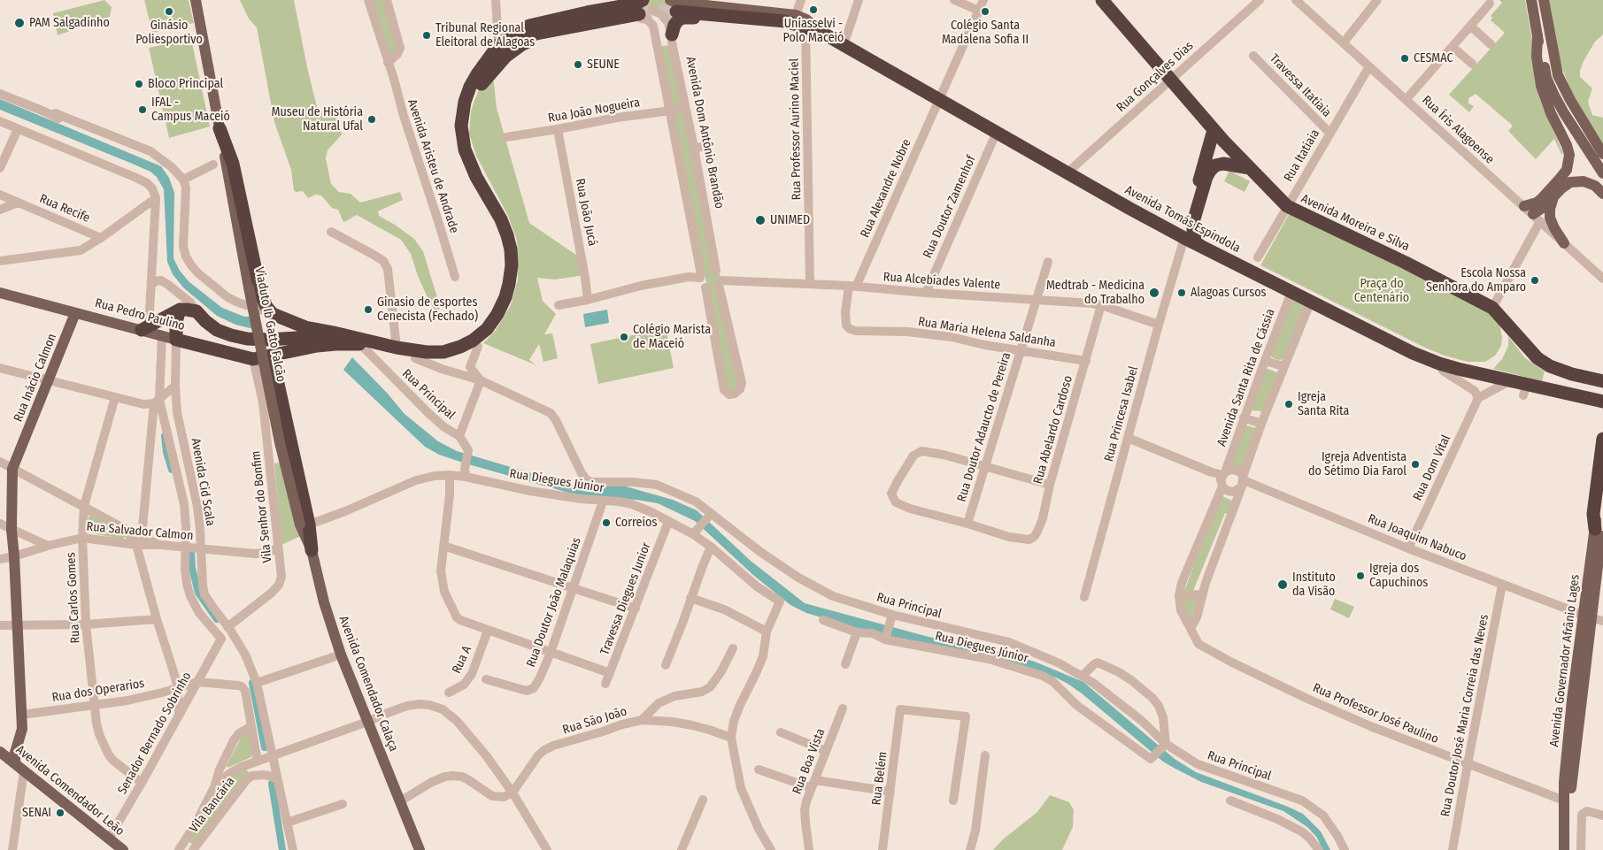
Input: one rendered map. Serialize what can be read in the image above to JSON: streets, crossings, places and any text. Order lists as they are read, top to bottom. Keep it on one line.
{"streets":{"highway":["Avenida Tomás Espíndola","Avenida Moreira e Silva","Rua Pedro Paulino"],"main road":["Viaduto Ib Gatto Falcão","Rua Inácio Calmon","Avenida Governador Afrânio Lages","Avenida Comendador Calaça","Avenida Comendador Leão"],"street":["Rua Gonçalves Dias","Travessa Itatiaia","Rua João Nogueira","Rua Professor Aurino Maciel","Rua Íris Alagoense","Avenida Dom Antônio Brandão","Rua Itatiaia","Avenida Aristeu de Andrade","Rua Alexandre Nobre","Rua Doutor Zamenhof","Rua Recife","Rua João Jucá","Rua Alcebíades Valente","Rua Maria Helena Saldanha","Avenida Santa Rita de Cássia","Rua Principal","Rua Princesa Isabel","Rua Doutor Adaucto de Pereira","Rua Abelardo Cardoso","Rua Dom Vital","Rua Diegues Júnior","Avenida Cid Scala","Vila Senhor do Bonfim","Rua Salvador Calmon","Rua Joaquim Nabuco","Rua Carlos Gomes","Travessa Diegues Junior","Rua Doutor João Malaquias","Rua A","Rua dos Operarios","Rua Professor José Paulino","Rua Doutor José Maria Correia das Neves","Rua São João","Senador Bernado Sobrinho","Rua Boa Vista","Rua Belém","Vila Bancária"]},"crossings":[["Rua Gonçalves Dias","Avenida Tomás Espíndola"],["Rua Gonçalves Dias","Avenida Moreira e Silva"],["Travessa Itatiaia","Rua Itatiaia"],["Rua João Nogueira","Avenida Dom Antônio Brandão"],["Rua João Nogueira","Rua João Jucá"],["Rua Professor Aurino Maciel","Avenida Tomás Espíndola"],["Rua Professor Aurino Maciel","Rua Alcebíades Valente"],["Rua Íris Alagoense","Rua Itatiaia"],["Avenida Dom Antônio Brandão","Rua Alcebíades Valente"],["Avenida Dom Antônio Brandão","Rua Pedro Paulino"],["Rua Itatiaia","Avenida Moreira e Silva"],["Rua Alexandre Nobre","Avenida Tomás Espíndola"],["Rua Alexandre Nobre","Rua Alcebíades Valente"],["Rua Alexandre Nobre","Rua Maria Helena Saldanha"],["Rua Doutor Zamenhof","Avenida Tomás Espíndola"],["Rua Doutor Zamenhof","Rua Alcebíades Valente"],["Avenida Tomás Espíndola","Avenida Santa Rita de Cássia"],["Avenida Tomás Espíndola","Rua Princesa Isabel"],["Rua Alcebíades Valente","Rua Maria Helena Saldanha"],["Rua Alcebíades Valente","Rua Princesa Isabel"],["Rua Alcebíades Valente","Rua Doutor Adaucto de Pereira"],["Rua Alcebíades Valente","Rua Abelardo Cardoso"],["Rua Pedro Paulino","Rua Inácio Calmon"],["Rua Pedro Paulino","Rua Principal"],["Rua Pedro Paulino","Avenida Cid Scala"],["Rua Pedro Paulino","Vila Senhor do Bonfim"],["Viaduto Ib Gatto Falcão","Rua Diegues Júnior"],["Rua Maria Helena Saldanha","Rua Doutor Adaucto de Pereira"],["Rua Maria Helena Saldanha","Rua Abelardo Cardoso"],["Rua Inácio Calmon","Rua Salvador Calmon"],["Rua Inácio Calmon","Rua dos Operarios"],["Rua Inácio Calmon","Avenida Comendador Leão"],["Avenida Santa Rita de Cássia","Rua Joaquim Nabuco"],["Avenida Santa Rita de Cássia","Rua Professor José Paulino"],["Rua Principal","Rua Diegues Júnior"],["Rua Doutor Adaucto de Pereira","Rua Abelardo Cardoso"],["Rua Dom Vital","Rua Joaquim Nabuco"],["Rua Diegues Júnior","Travessa Diegues Junior"],["Rua Diegues Júnior","Rua Doutor João Malaquias"],["Avenida Cid Scala","Vila Senhor do Bonfim"],["Avenida Cid Scala","Rua Salvador Calmon"],["Avenida Cid Scala","Senador Bernado Sobrinho"],["Avenida Cid Scala","Vila Bancária"],["Vila Senhor do Bonfim","Rua Salvador Calmon"],["Rua Salvador Calmon","Rua Carlos Gomes"],["Rua Joaquim Nabuco","Avenida Governador Afrânio Lages"],["Rua Joaquim Nabuco","Rua Doutor José Maria Correia das Neves"],["Rua Carlos Gomes","Rua dos Operarios"],["Rua Carlos Gomes","Senador Bernado Sobrinho"],["Avenida Governador Afrânio Lages","Rua Professor José Paulino"],["Rua dos Operarios","Senador Bernado Sobrinho"],["Rua Professor José Paulino","Rua Doutor José Maria Correia das Neves"],["Senador Bernado Sobrinho","Avenida Comendador Leão"]],"parks":["Praça do Centenário"],"places":["Uniasselvi - Polo Maceió","Ginásio Poliesportivo","Colégio Santa Madalena Sofia II","PAM Salgadinho","Tribunal Regional Eleitoral de Alagoas","CESMAC","SEUNE","Bloco Principal","IFAL - Campus Maceió","Museu de História Natural Ufal","UNIMED","Escola Nossa Senhora do Amparo","Medtrab - Medicina do Trabalho","Alagoas Cursos","Ginasio de esportes Cenecista (Fechado)","Colégio Marista de Maceió","Igreja Santa Rita","Igreja Adventista do Sétimo Dia Farol","Correios","Igreja dos Capuchinos","Instituto da Visão","SENAI"]}
